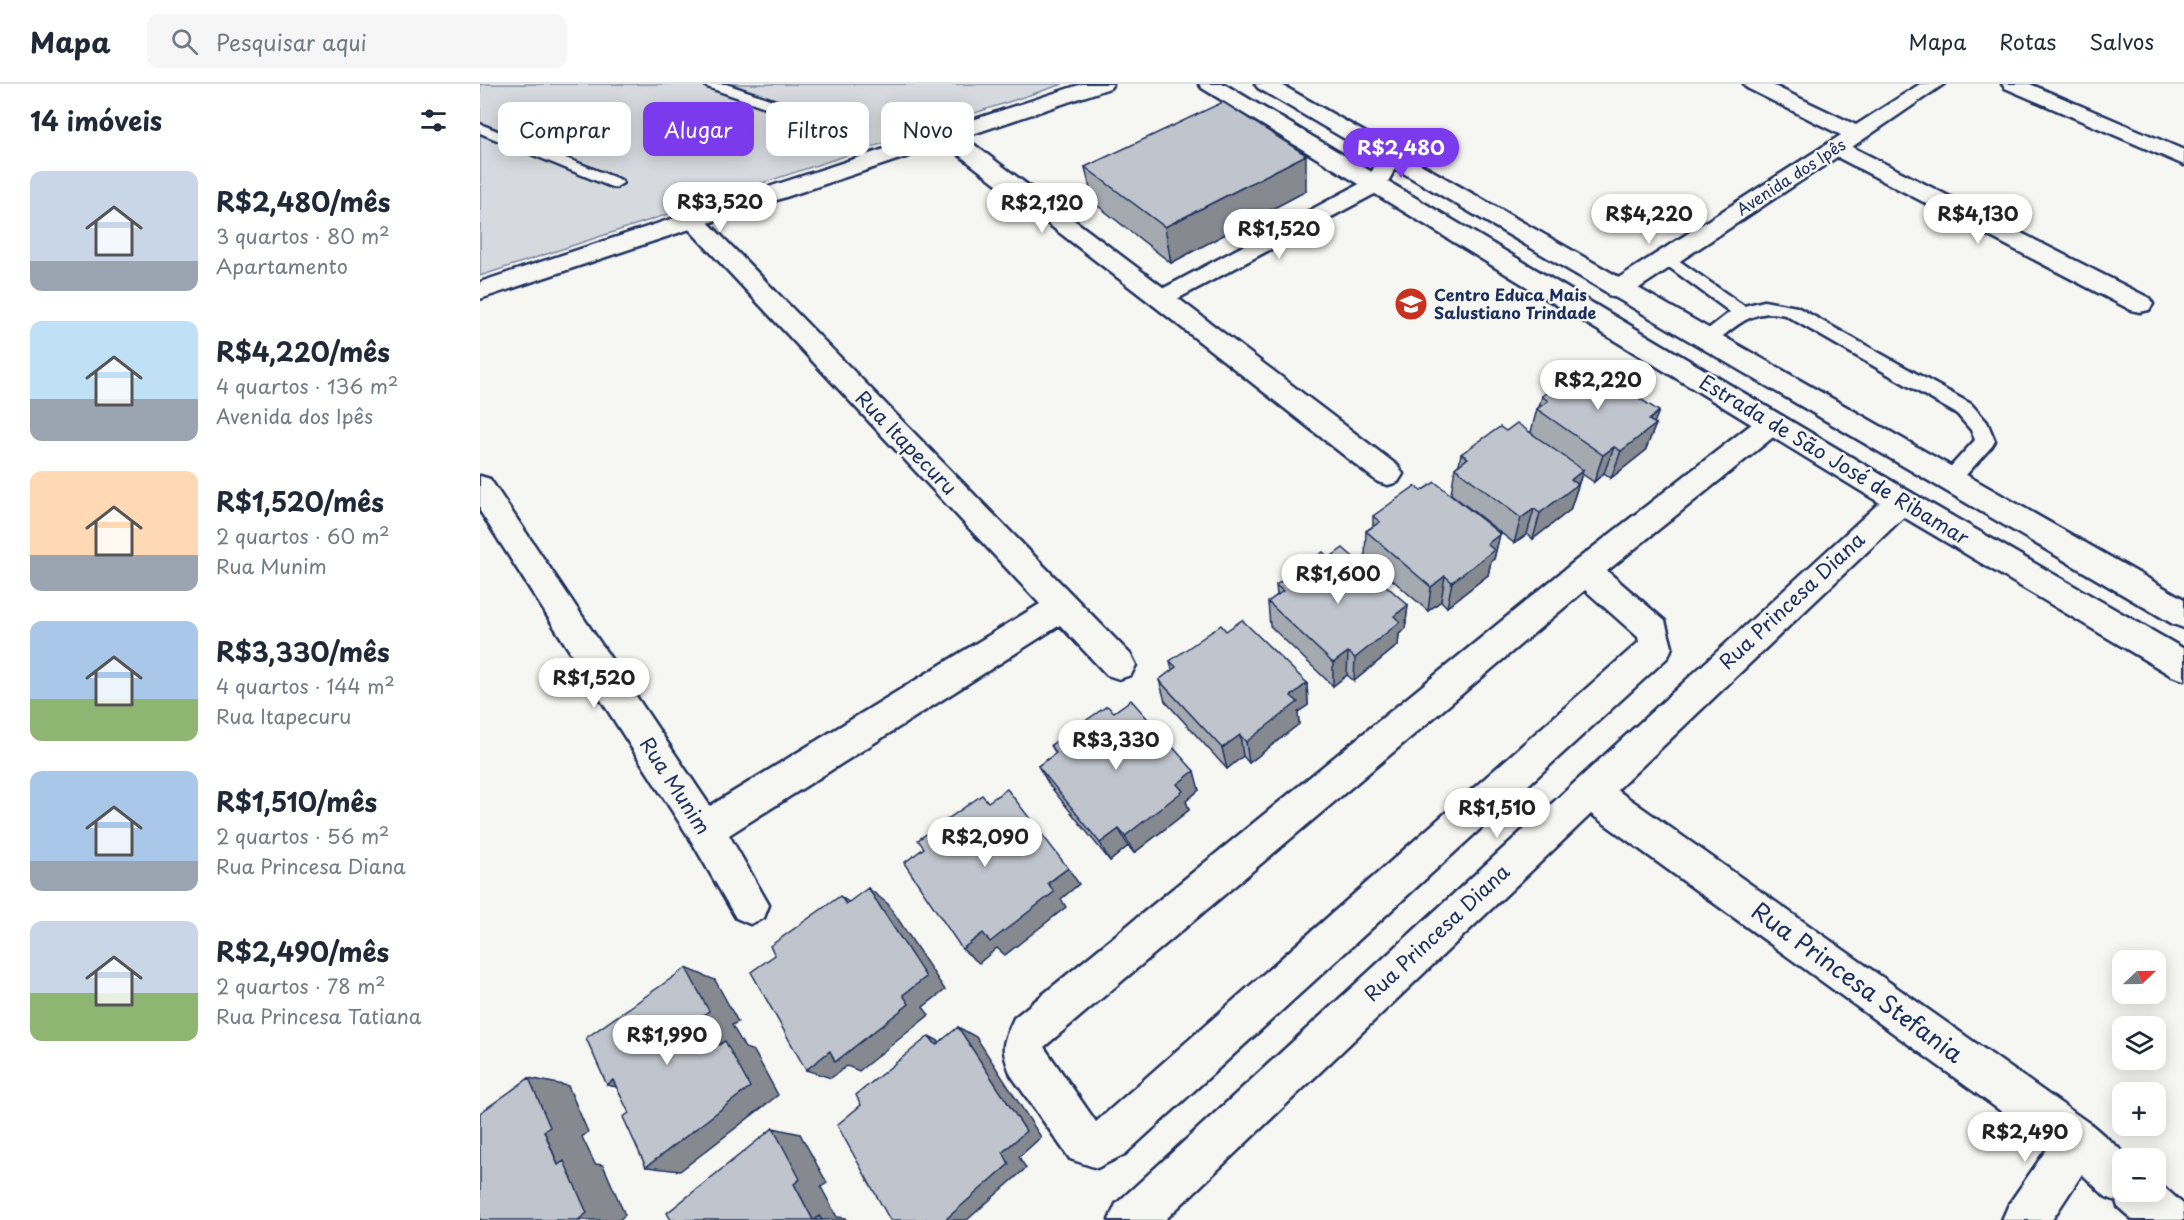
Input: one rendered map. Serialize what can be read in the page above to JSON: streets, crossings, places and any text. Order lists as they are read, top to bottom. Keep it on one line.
{"streets":{"street":["Avenida dos Ipês","Rua Itapecuru","Estrada de São José de Ribamar","Rua Princesa Diana","Rua Munim","Rua Princesa Stefania"]},"crossings":[["Avenida dos Ipês","Estrada de São José de Ribamar"],["Estrada de São José de Ribamar","Rua Princesa Diana"],["Rua Princesa Diana","Rua Princesa Stefania"]],"places":{"school or university":["Centro Educa Mais Salustiano Trindade"]},"north":"right","page":{"header":"Mapa","search":"Pesquisar aqui","nav":["Mapa","Rotas","Salvos"],"heading":"14 imóveis","chip":["Comprar","Alugar","Filtros","Novo"],"price":["R$2,480","R$3,520","R$2,120","R$4,220","R$4,130","R$1,520","R$2,220","R$1,600","R$1,520","R$3,330","R$1,510","R$2,090","R$1,990","R$2,490"],"list":[{"name":"R$2,480/mês","note":"3 quartos · 80 m² · Apartamento"},{"name":"R$4,220/mês","note":"4 quartos · 136 m² · Avenida dos Ipês"},{"name":"R$1,520/mês","note":"2 quartos · 60 m² · Rua Munim"},{"name":"R$3,330/mês","note":"4 quartos · 144 m² · Rua Itapecuru"},{"name":"R$1,510/mês","note":"2 quartos · 56 m² · Rua Princesa Diana"},{"name":"R$2,490/mês","note":"2 quartos · 78 m² · Rua Princesa Tatiana"}],"map_buttons":["+","−"]}}
